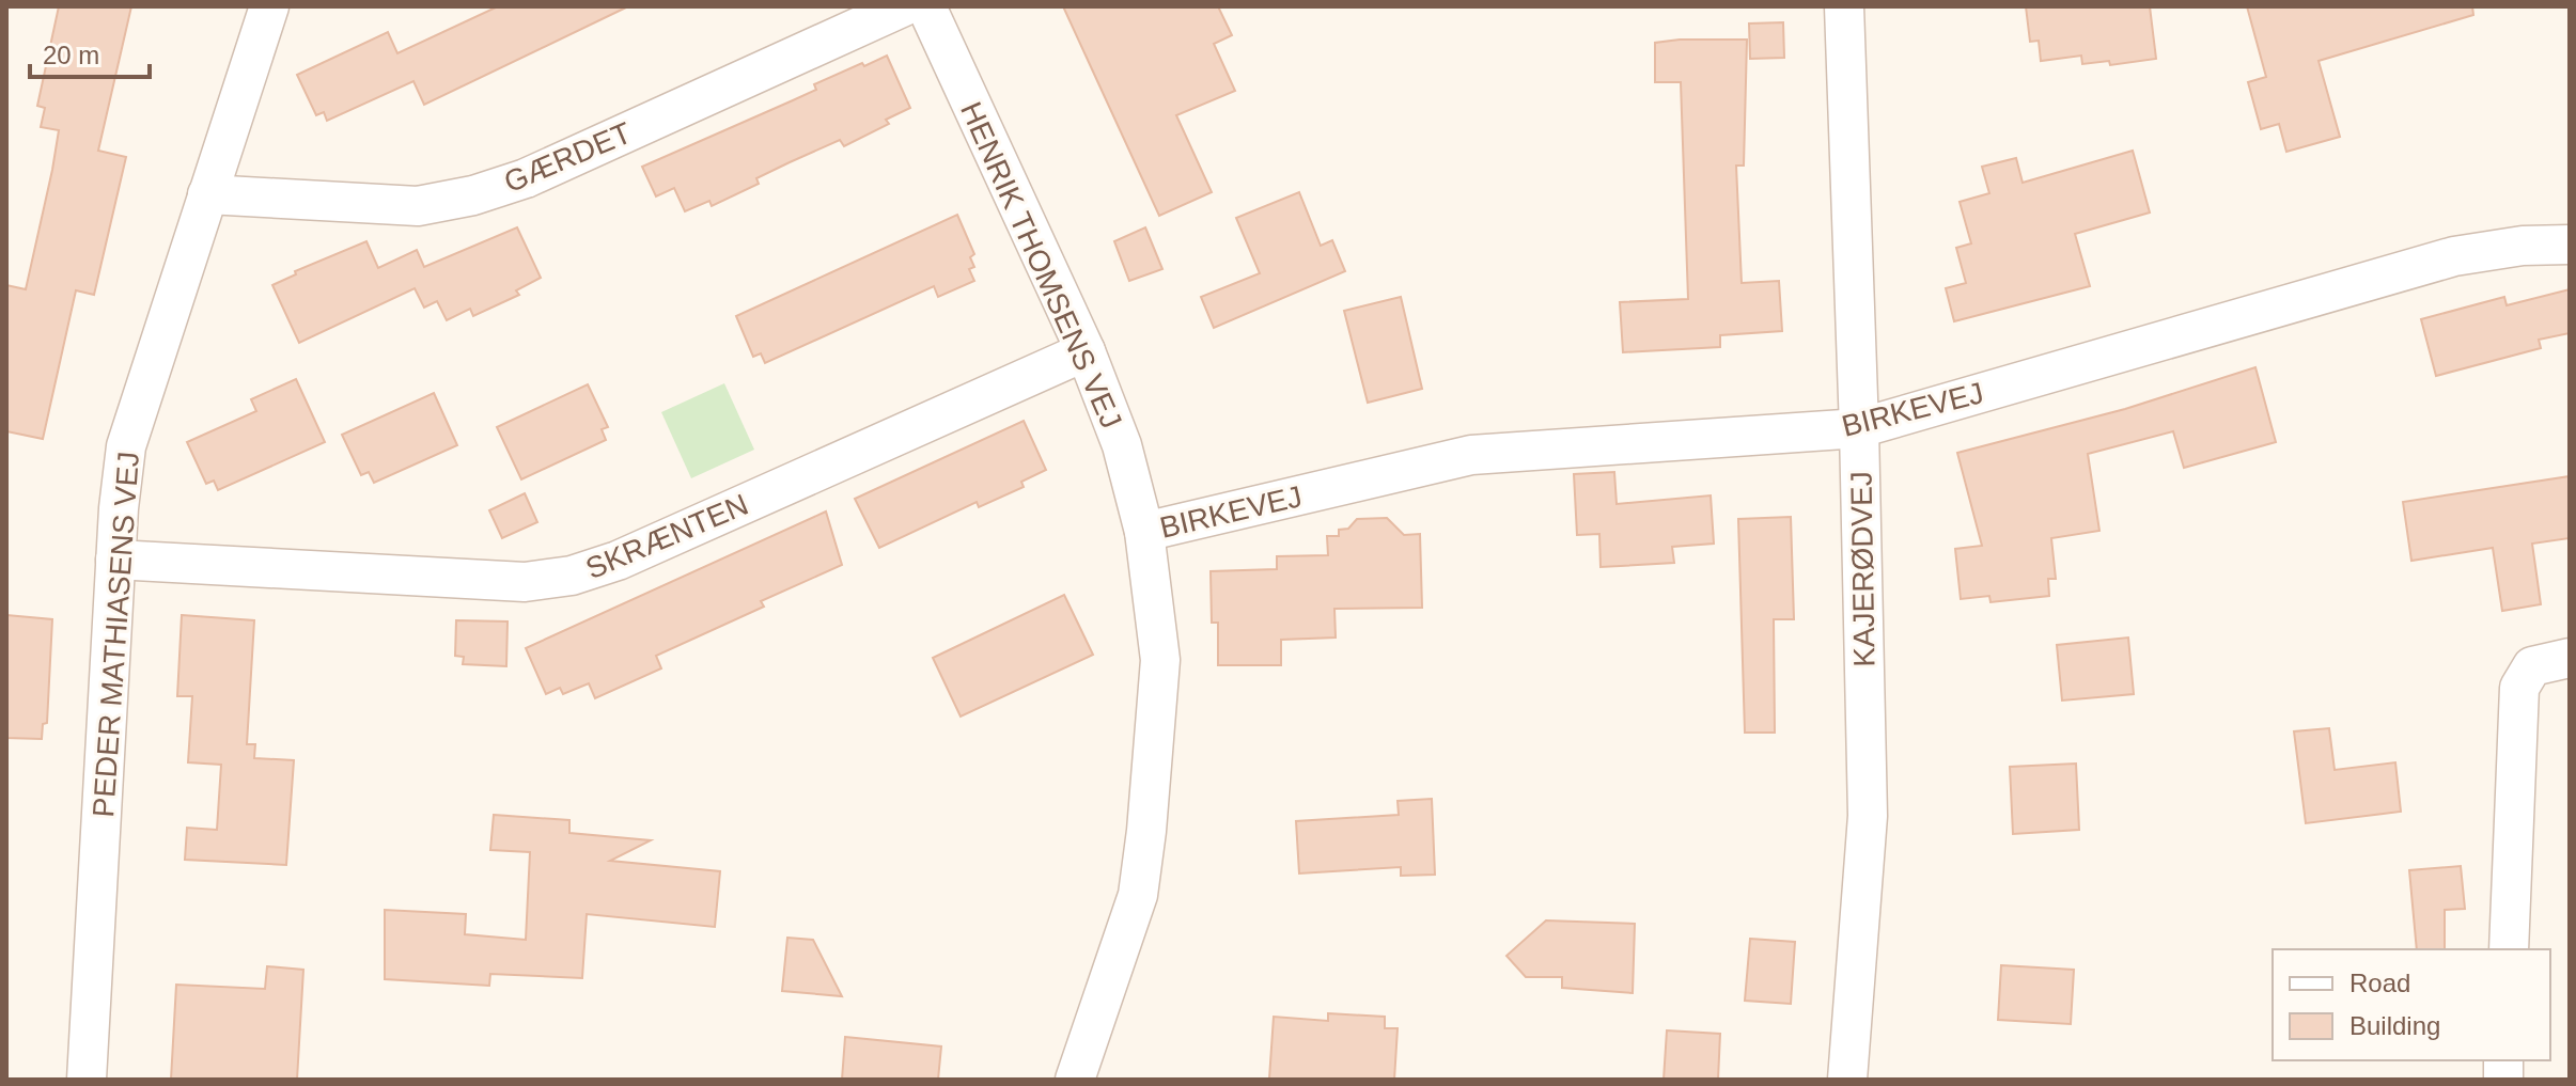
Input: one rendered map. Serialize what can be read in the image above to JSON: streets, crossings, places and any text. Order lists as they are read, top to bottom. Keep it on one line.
{"streets":{"street":["GÆRDET","HENRIK THOMSENS VEJ","BIRKEVEJ","SKRÆNTEN","KAJERØDVEJ","PEDER MATHIASENS VEJ"]},"crossings":[["GÆRDET","PEDER MATHIASENS VEJ"],["HENRIK THOMSENS VEJ","BIRKEVEJ"],["HENRIK THOMSENS VEJ","SKRÆNTEN"],["BIRKEVEJ","KAJERØDVEJ"],["SKRÆNTEN","PEDER MATHIASENS VEJ"]],"legend":["Road","Building"],"scale_bar":"20 m"}
